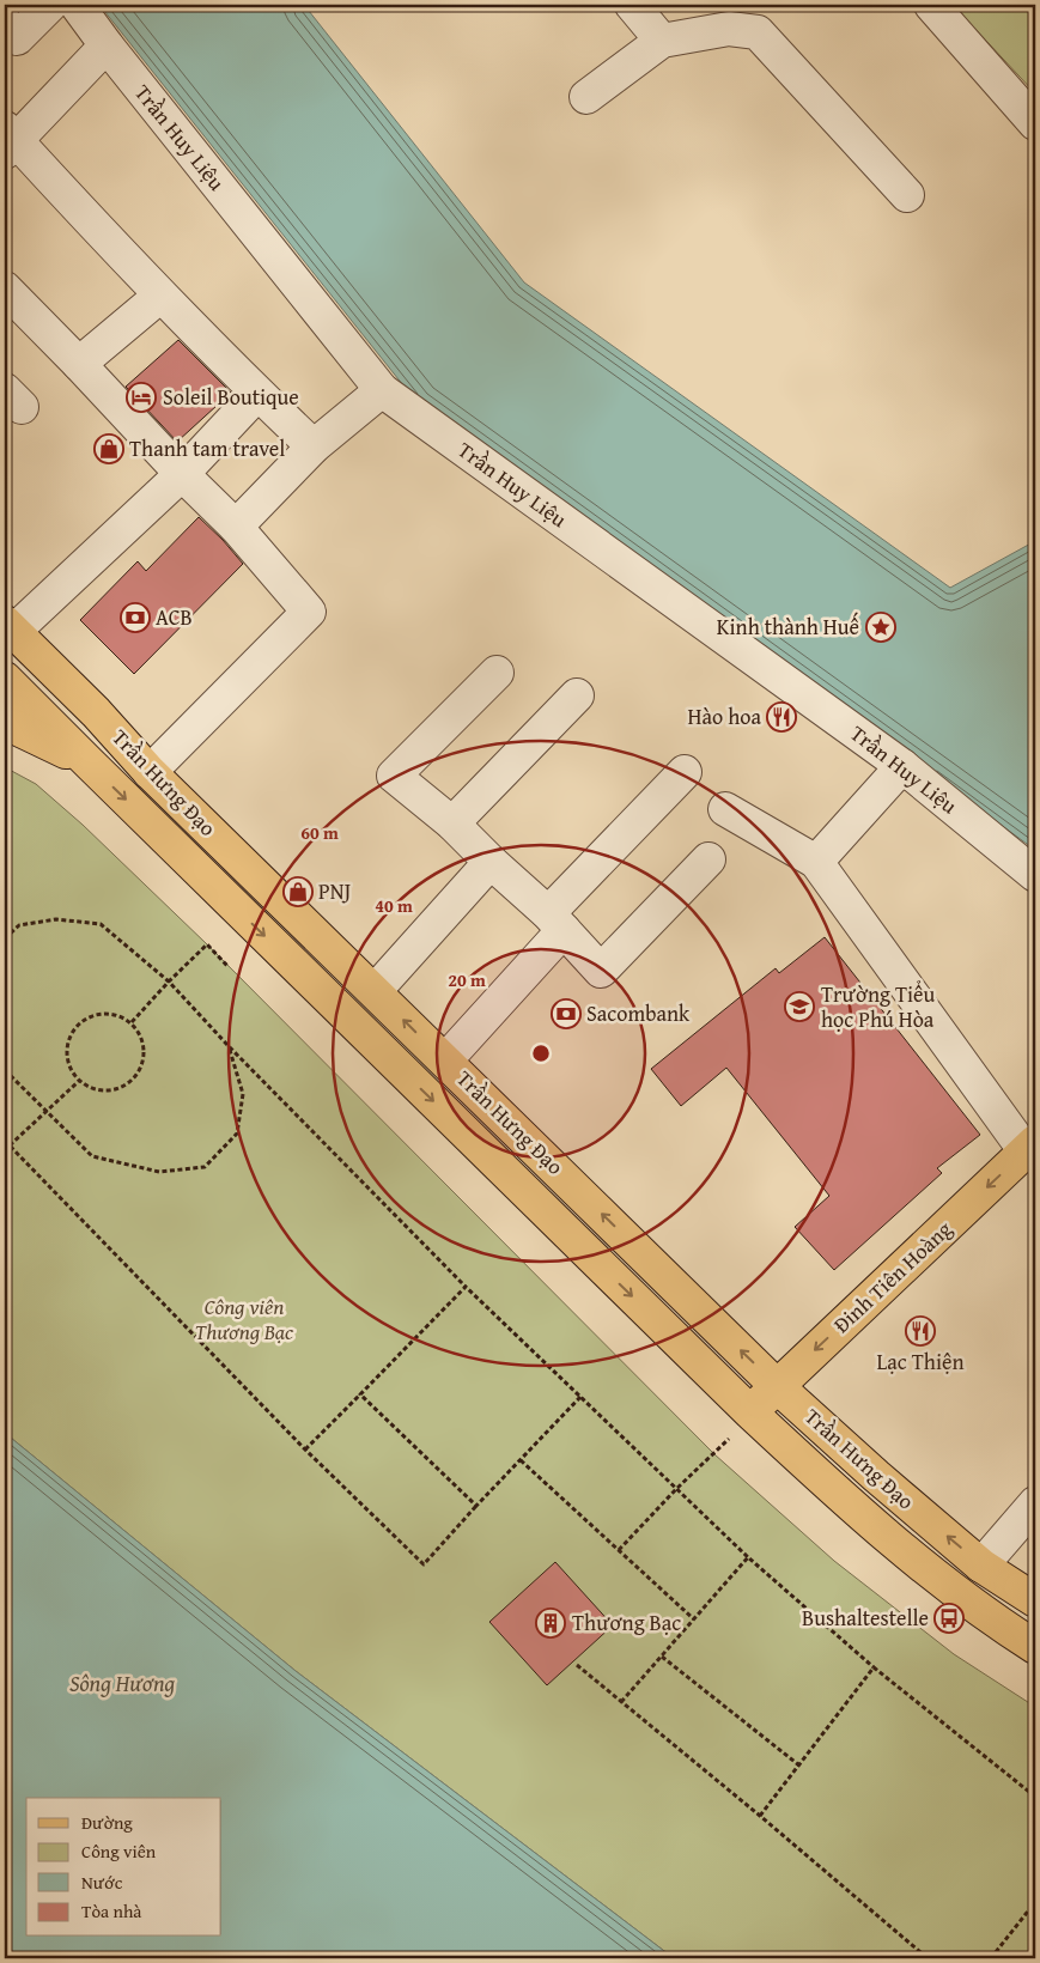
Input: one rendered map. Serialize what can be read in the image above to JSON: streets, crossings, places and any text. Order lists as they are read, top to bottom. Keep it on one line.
{"streets":{"main road":["Trần Hưng Đạo","Đinh Tiên Hoàng"],"street":["Trần Huy Liệu"]},"crossings":[["Trần Hưng Đạo","Đinh Tiên Hoàng"]],"one_way":["Đinh Tiên Hoàng"],"water":["Sông Hương"],"parks":["Công viên Thương Bạc"],"places":{"hotel":["Soleil Boutique"],"shop":["Thanh tam travel","PNJ"],"bank":["ACB","Sacombank"],"place":["Kinh thành Huế"],"restaurant":["Hào hoa","Lạc Thiện"],"school or university":["Trường Tiểu học Phú Hòa"],"bus stop":["Bushaltestelle"],"building":["Thương Bạc"]},"legend":["Đường","Công viên","Nước","Tòa nhà"],"rings":["60 m","40 m","20 m"]}
